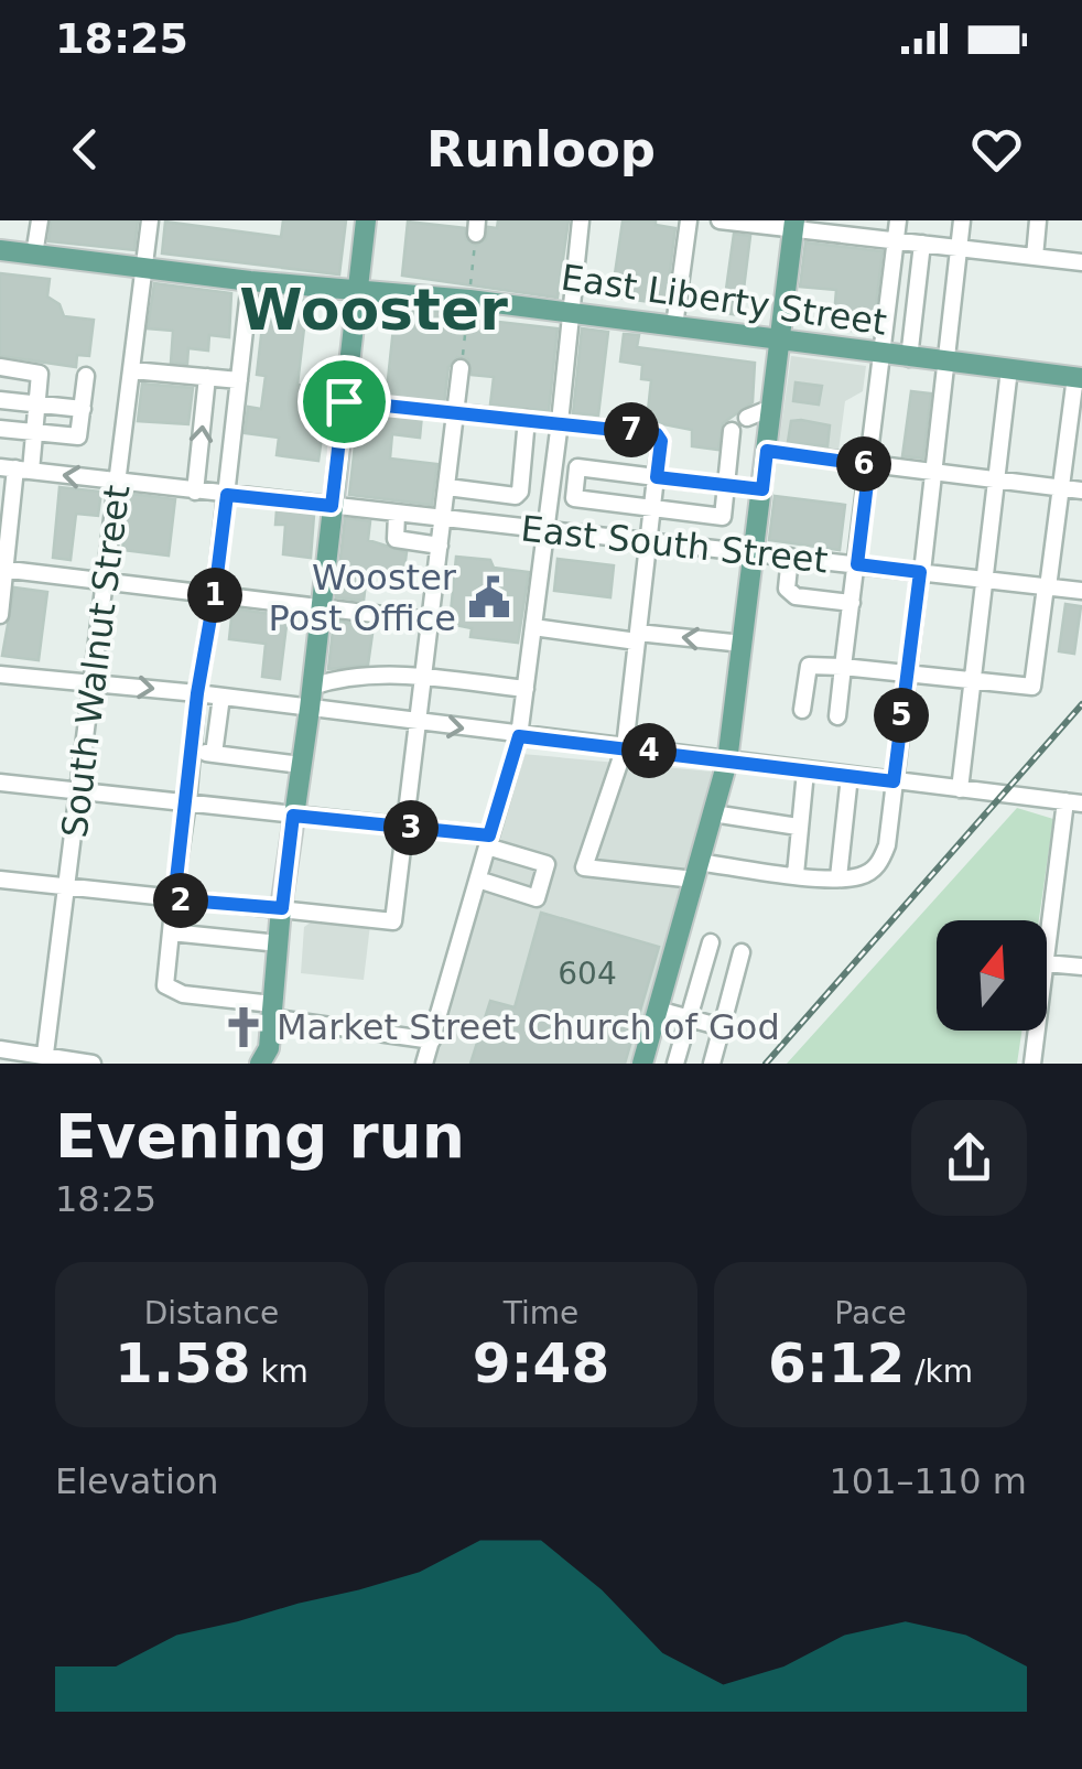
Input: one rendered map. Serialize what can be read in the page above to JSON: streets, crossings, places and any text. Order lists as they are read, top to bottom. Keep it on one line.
{"streets":{"main road":["East Liberty Street"],"street":["East South Street","South Walnut Street"]},"crossings":[["East Liberty Street","South Walnut Street"],["East South Street","South Walnut Street"]],"districts":["Wooster"],"places":{"public building":["Wooster Post Office"],"church":["Market Street Church of God"]},"house_numbers":["604"],"north":"top","page":{"status":"18:25","header":"Runloop","pins":["7","6","1","5","4","3","2"],"heading":["Evening run","18:25"],"stats":[["Distance","1.58 km"],["Time","9:48"],["Pace","6:12 /km"]],"chart":["Elevation","101–110 m"]}}
